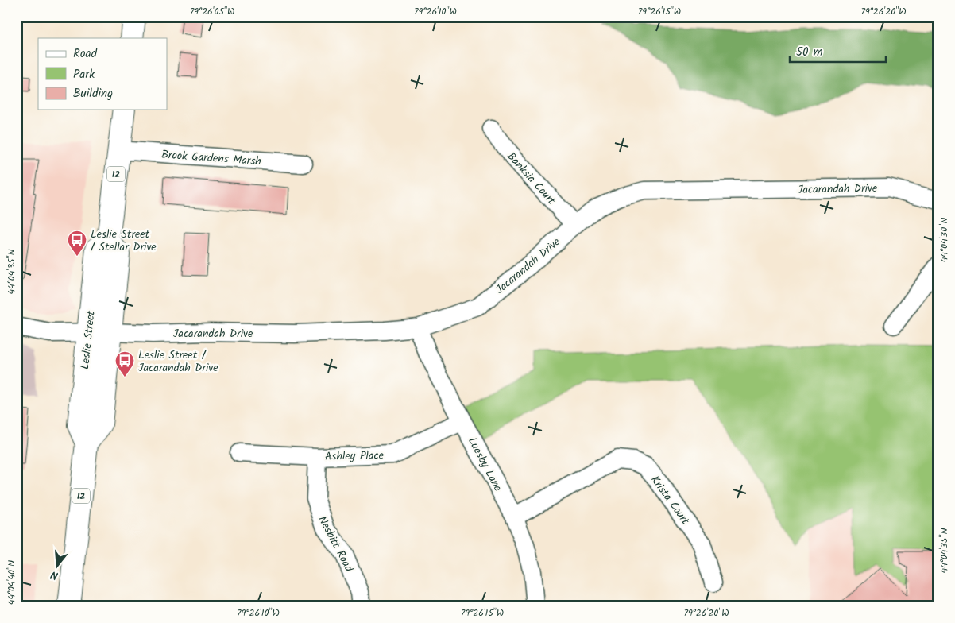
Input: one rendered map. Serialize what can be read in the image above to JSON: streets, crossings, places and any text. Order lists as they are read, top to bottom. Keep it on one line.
{"streets":{"main road":["12","Leslie Street"],"street":["Brook Gardens Marsh","Banksia Court","Jacarandah Drive","Ashley Place","Luesby Lane","Krista Court","Nesbitt Road"]},"crossings":[["Brook Gardens Marsh","12"],["12","Leslie Street"],["Banksia Court","Jacarandah Drive"],["Jacarandah Drive","Leslie Street"],["Jacarandah Drive","Luesby Lane"],["Ashley Place","Luesby Lane"],["Ashley Place","Nesbitt Road"],["Luesby Lane","Krista Court"]],"places":{"bus stop":["Leslie Street / Stellar Drive","Leslie Street / Jacarandah Drive"]},"legend":["Road","Park","Building"],"scale_bar":"50 m","north":"bottom","coordinates":["79°26'05\"W","79°26'10\"W","79°26'15\"W","79°26'20\"W","44°04'30\"N","44°04'35\"N","44°04'40\"N"]}
